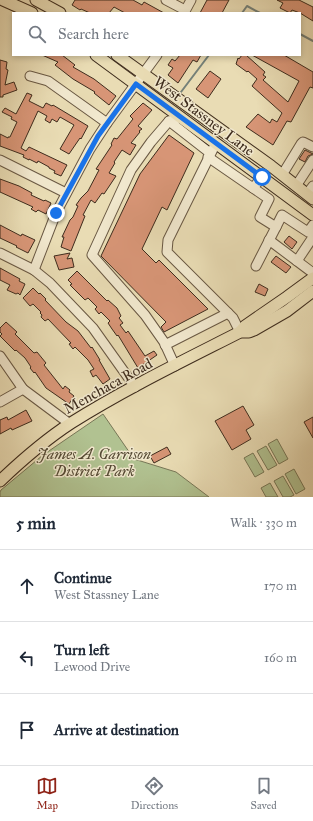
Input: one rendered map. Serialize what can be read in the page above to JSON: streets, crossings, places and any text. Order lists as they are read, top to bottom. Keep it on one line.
{"streets":{"main road":["West Stassney Lane","Menchaca Road"]},"parks":["James A. Garrison District Park"],"page":{"search":"Search here","heading":["5 min","Walk · 330 m"],"list":[["Continue","West Stassney Lane","170 m"],["Turn left","Lewood Drive","160 m"],"Arrive at destination"],"nav":["Map","Directions","Saved"]}}
